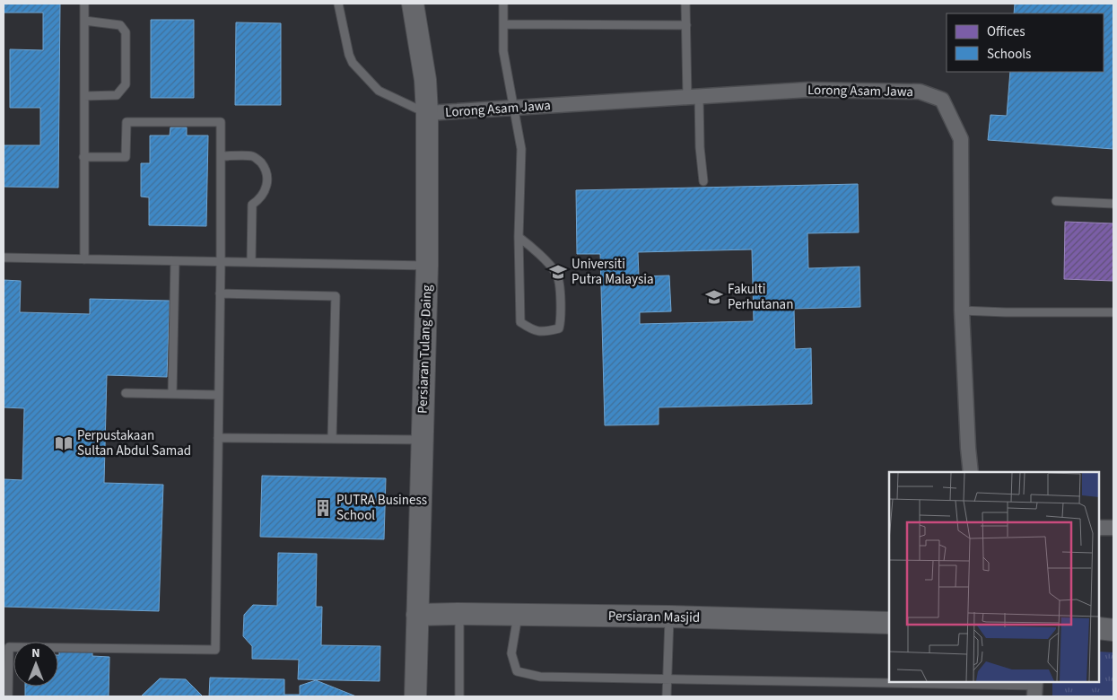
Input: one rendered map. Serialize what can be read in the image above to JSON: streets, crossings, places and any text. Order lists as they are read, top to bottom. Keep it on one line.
{"streets":{"street":["Lorong Asam Jawa","Persiaran Tulang Daing","Persiaran Masjid"]},"crossings":[["Lorong Asam Jawa","Persiaran Tulang Daing"],["Persiaran Tulang Daing","Persiaran Masjid"]],"places":{"school or university":["Universiti Putra Malaysia","Fakulti Perhutanan"],"library":["Perpustakaan Sultan Abdul Samad"],"building":["PUTRA Business School"]},"legend":["Offices","Schools"],"north":"top"}
